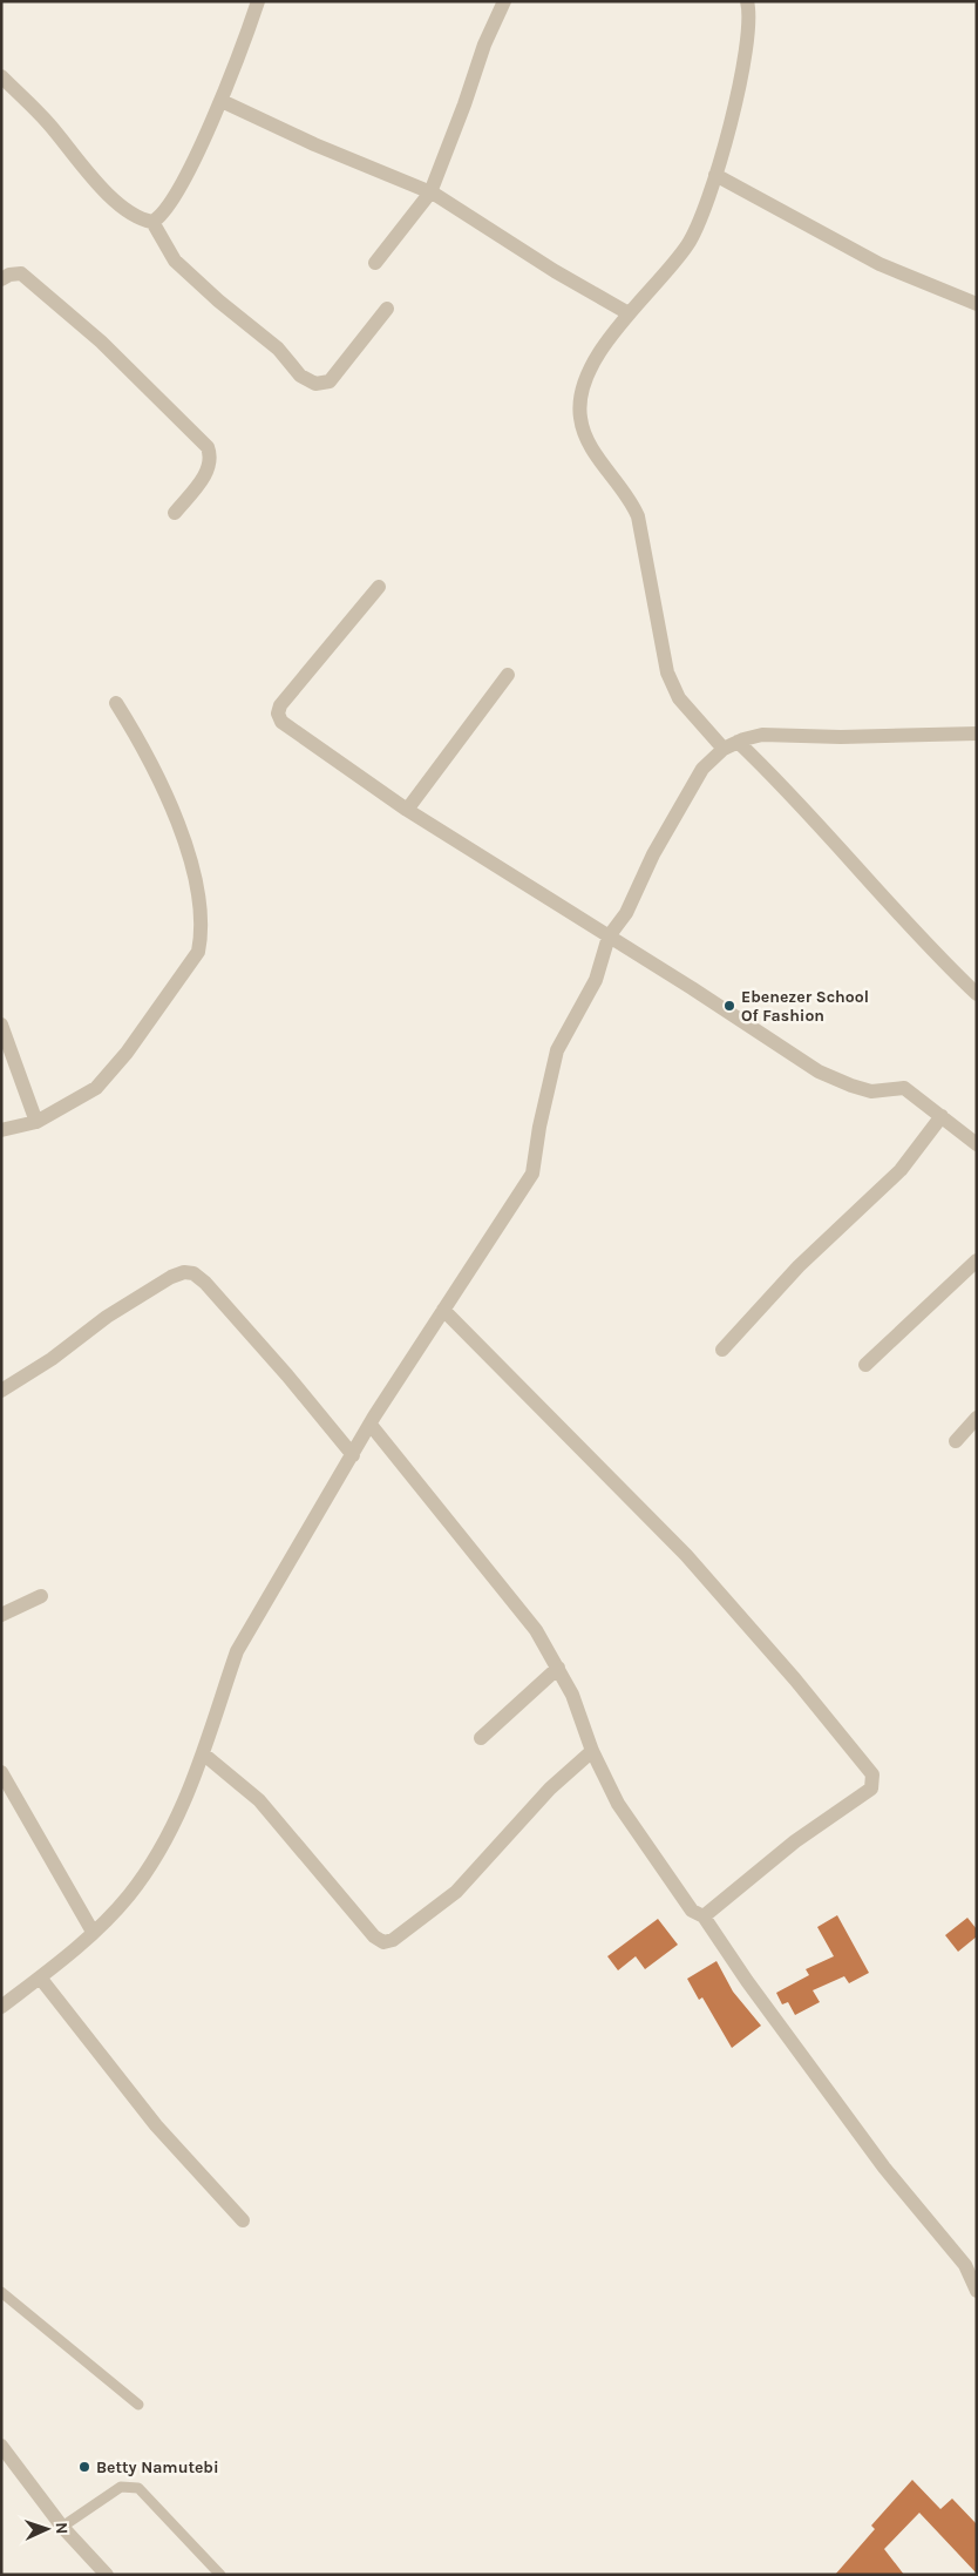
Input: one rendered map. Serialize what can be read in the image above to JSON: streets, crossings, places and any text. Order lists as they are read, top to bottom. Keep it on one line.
{"places":["Ebenezer School Of Fashion","Betty Namutebi"],"north":"right"}
